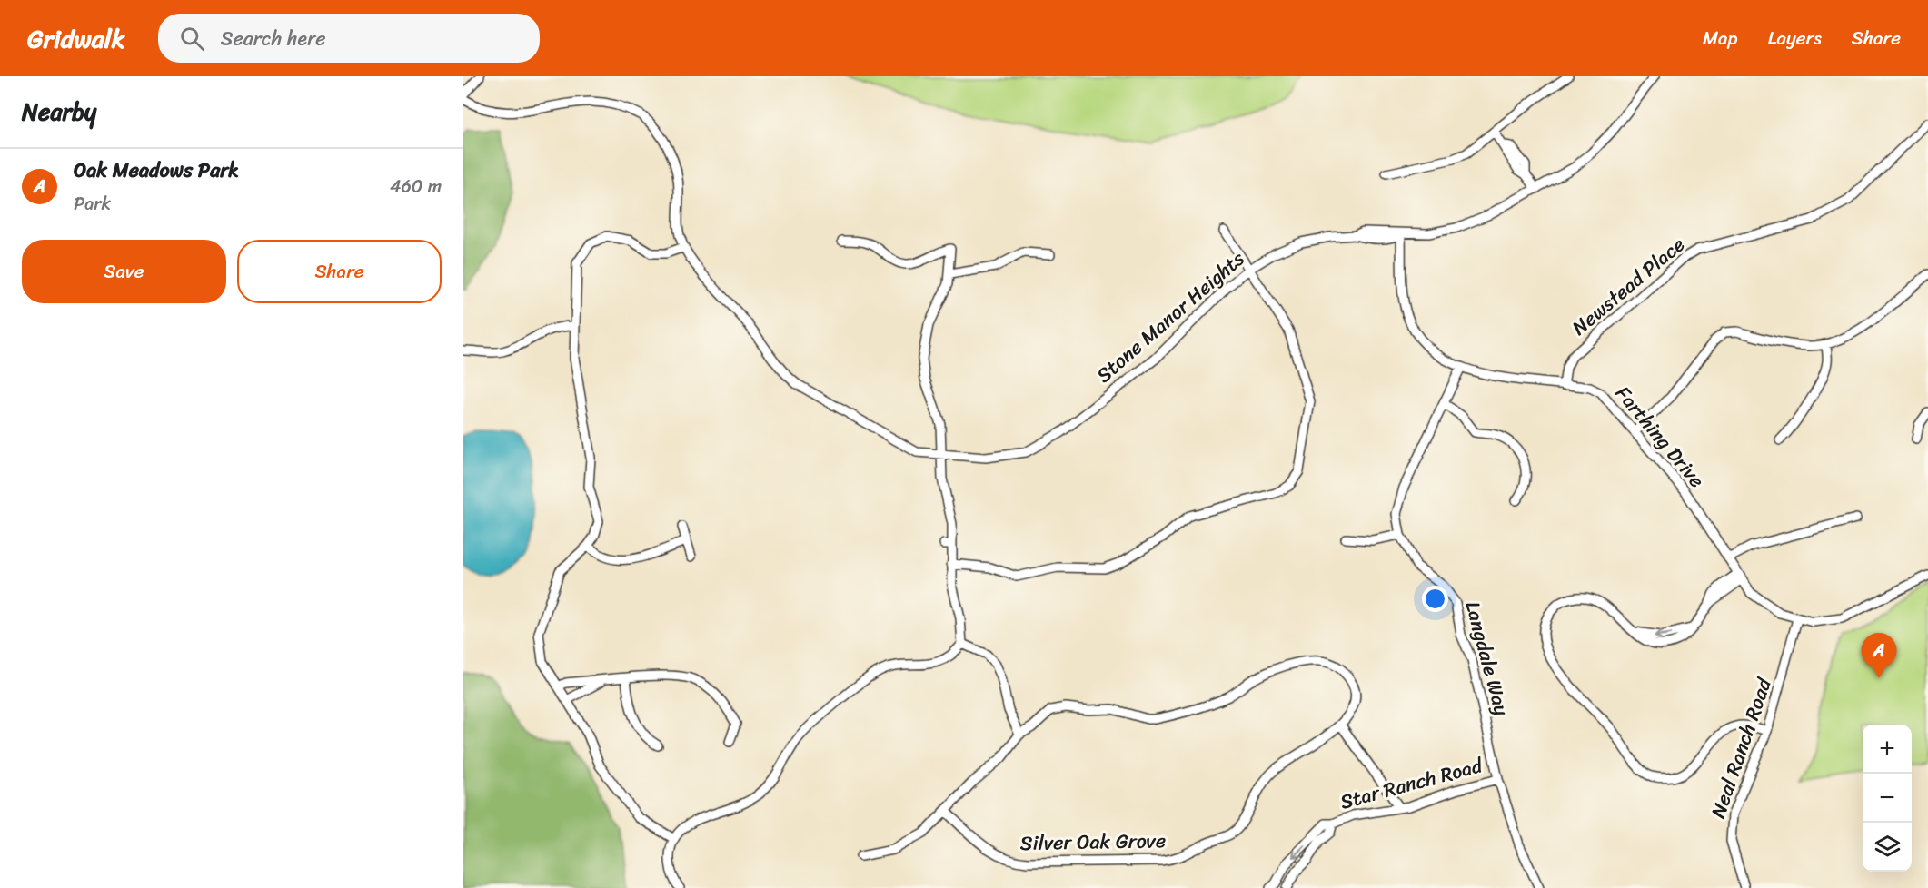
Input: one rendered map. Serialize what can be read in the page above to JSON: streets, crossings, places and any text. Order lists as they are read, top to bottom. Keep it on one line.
{"streets":{"street":["Newstead Place","Stone Manor Heights","Farthing Drive","Langdale Way","Neal Ranch Road","Star Ranch Road","Silver Oak Grove"]},"crossings":[["Newstead Place","Farthing Drive"],["Stone Manor Heights","Farthing Drive"],["Farthing Drive","Langdale Way"],["Farthing Drive","Neal Ranch Road"],["Langdale Way","Star Ranch Road"]],"page":{"header":"Gridwalk","search":"Search here","nav":["Map","Layers","Share"],"heading":"Nearby","list":[{"mark":"A","name":"Oak Meadows Park","note":"Park","value":"460 m"}],"buttons":["Save","Share"],"pins":"A","map_buttons":["+","−"]}}
